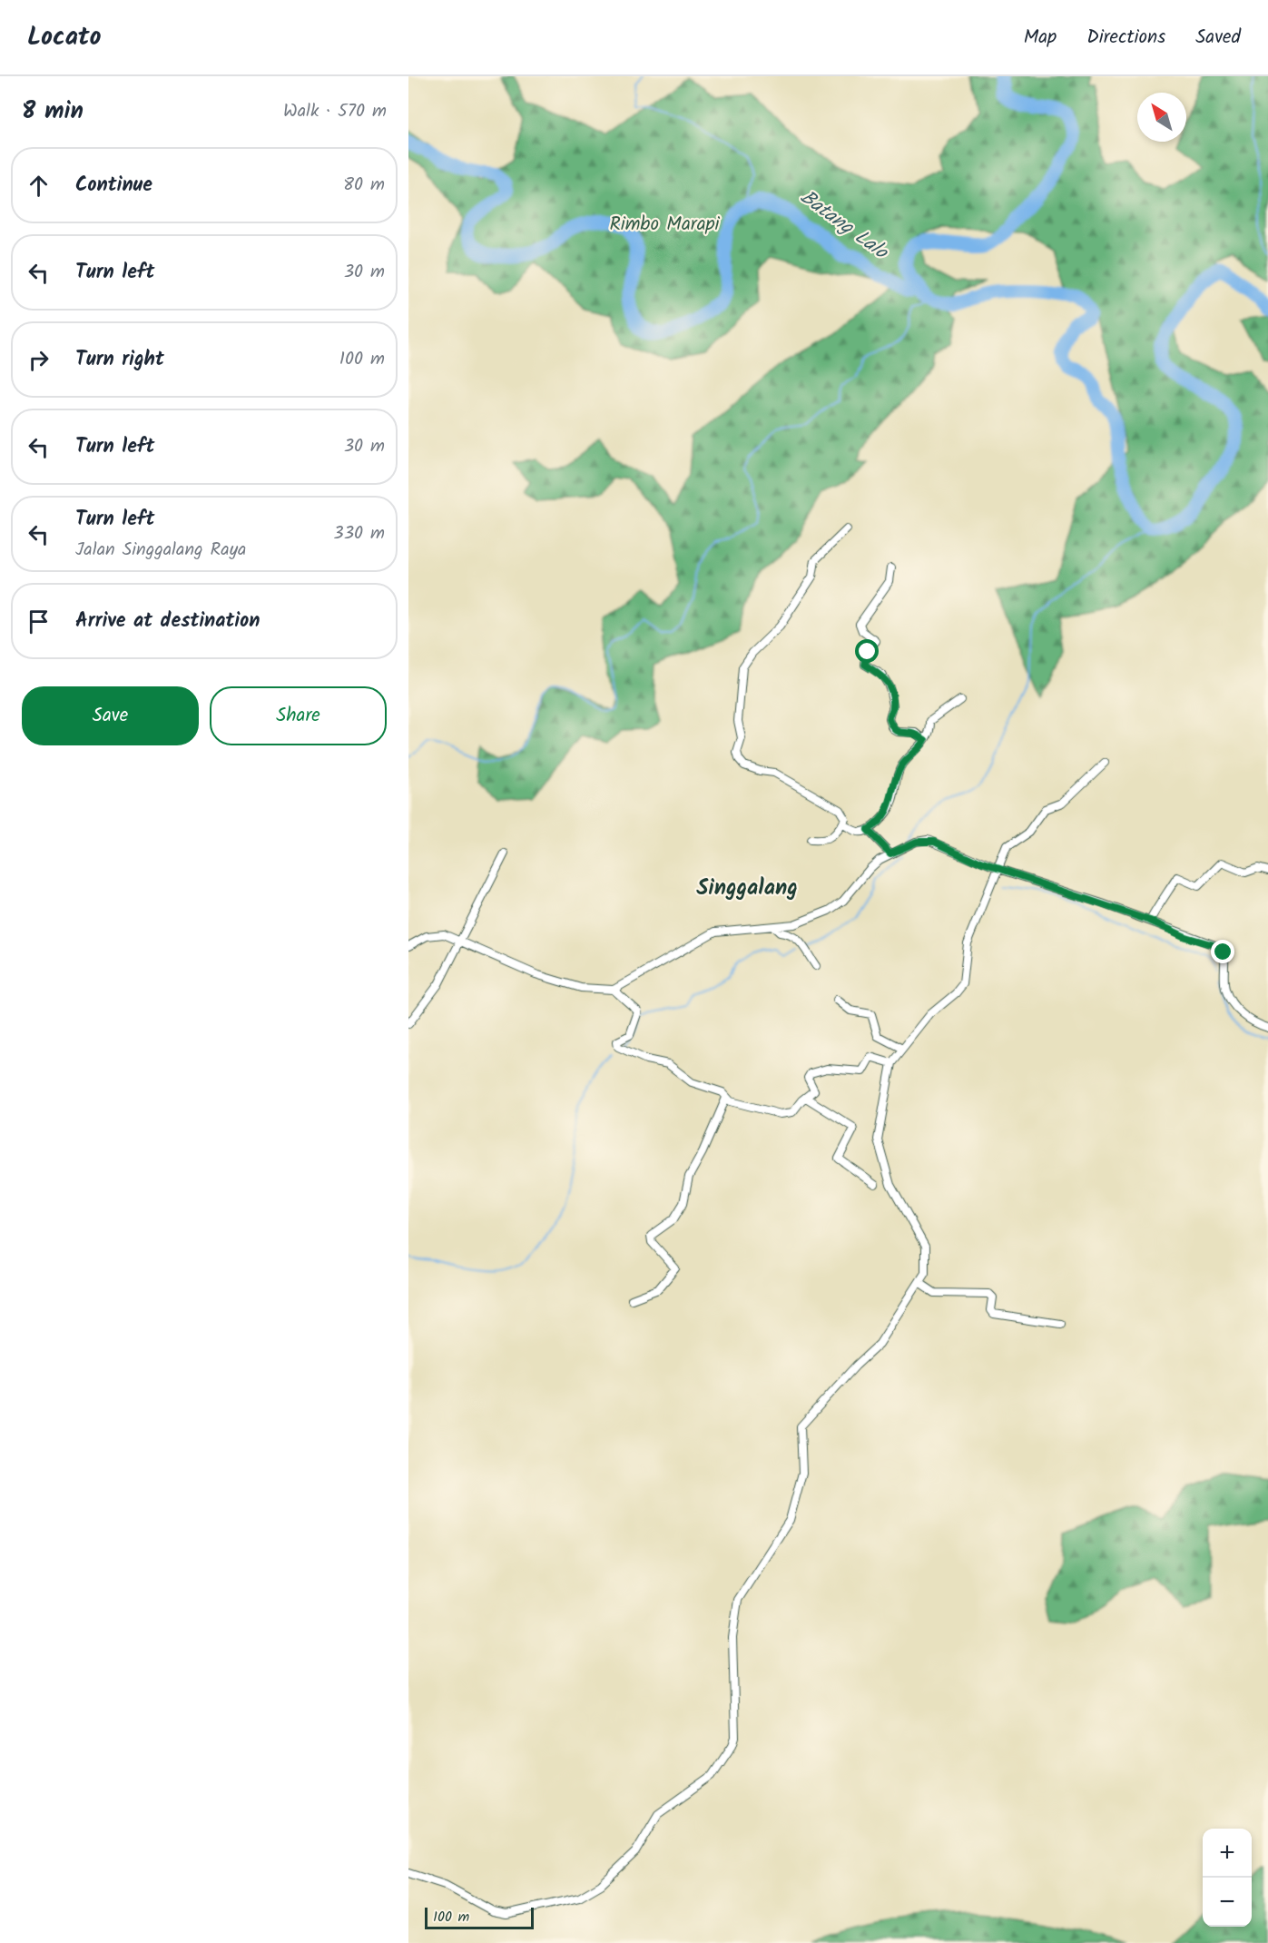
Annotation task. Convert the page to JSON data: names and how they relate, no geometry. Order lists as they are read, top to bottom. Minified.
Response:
{"districts":["Singgalang"],"water":["Batang Lalo"],"parks":["Rimbo Marapi"],"scale_bar":"100 m","north":"top left","page":{"header":"Locato","nav":["Map","Directions","Saved"],"heading":["8 min","Walk · 570 m"],"list":[["Continue","80 m"],["Turn left","30 m"],["Turn right","100 m"],["Turn left","30 m"],["Turn left","Jalan Singgalang Raya","330 m"],"Arrive at destination"],"buttons":["Save","Share"],"map_buttons":["+","−"],"scale":"100 m"}}
